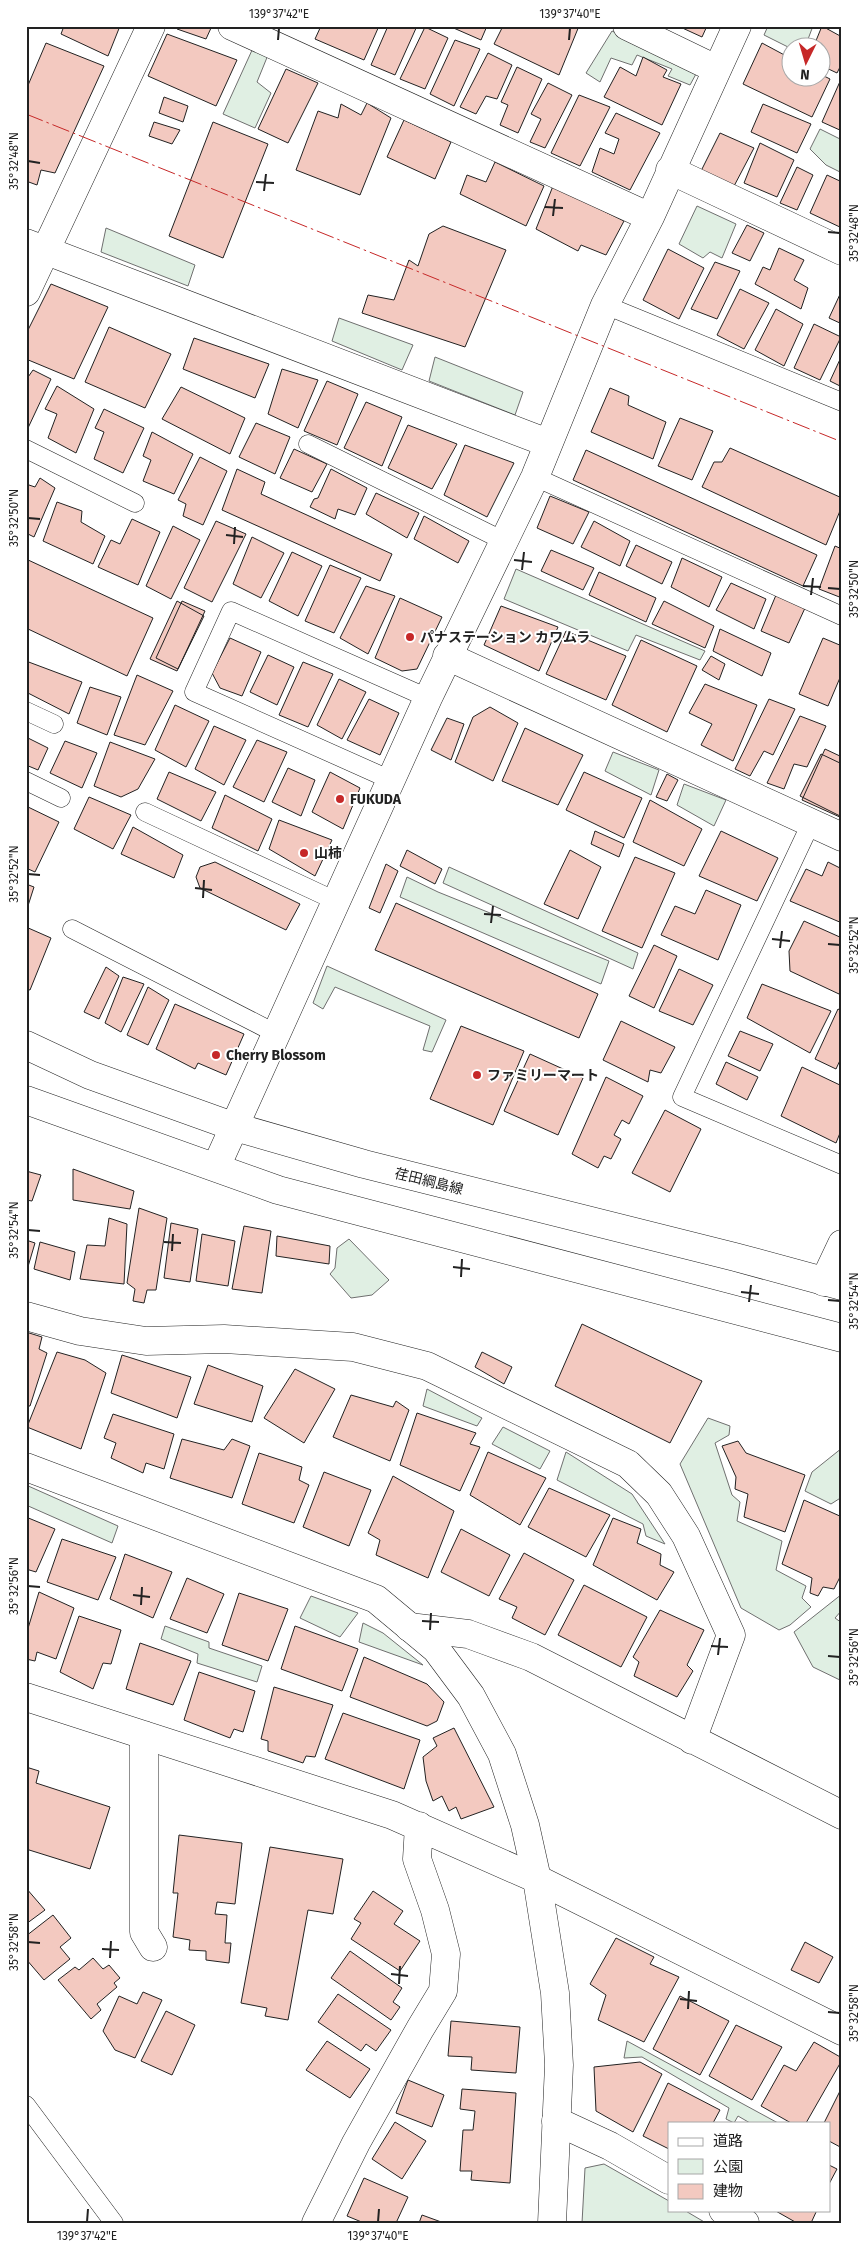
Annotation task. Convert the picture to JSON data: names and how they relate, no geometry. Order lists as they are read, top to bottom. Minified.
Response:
{"streets":{"street":["荏田綱島線"]},"places":["パナステーション カワムラ","FUKUDA","山柿","Cherry Blossom","ファミリーマート"],"legend":["道路","公園","建物"],"north":"bottom","coordinates":["139°37'42\"E","139°37'40\"E","35°32'48\"N","35°32'50\"N","35°32'52\"N","35°32'54\"N","35°32'56\"N","35°32'58\"N"]}
